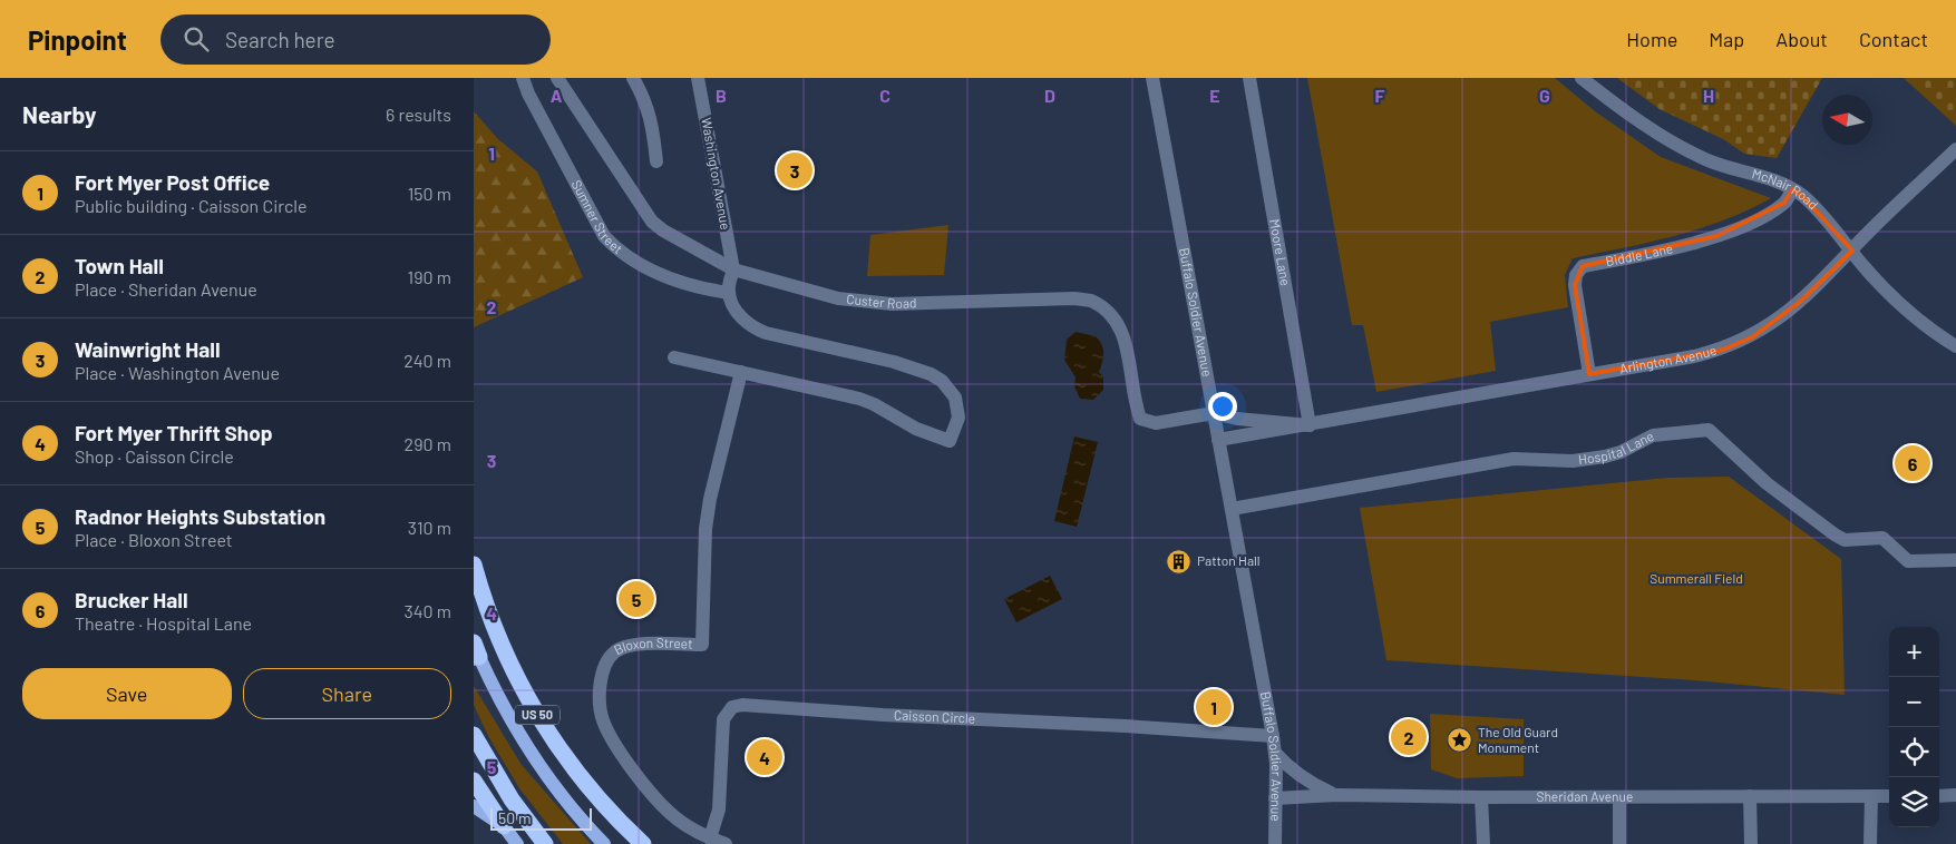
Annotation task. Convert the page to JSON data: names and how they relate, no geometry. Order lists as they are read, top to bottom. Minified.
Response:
{"streets":{"highway":["US 50"],"street":["Washington Avenue","McNair Road","Sumner Street","Moore Lane","Biddle Lane","Custer Road","Buffalo Soldier Avenue","Arlington Avenue","Hospital Lane","Bloxon Street","Caisson Circle","Sheridan Avenue"]},"crossings":[["Washington Avenue","Custer Road"],["McNair Road","Biddle Lane"],["McNair Road","Arlington Avenue"],["Moore Lane","Arlington Avenue"],["Biddle Lane","Arlington Avenue"],["Custer Road","Buffalo Soldier Avenue"],["Custer Road","Arlington Avenue"],["Buffalo Soldier Avenue","Arlington Avenue"],["Buffalo Soldier Avenue","Hospital Lane"],["Buffalo Soldier Avenue","Caisson Circle"],["Buffalo Soldier Avenue","Sheridan Avenue"],["Bloxon Street","Caisson Circle"]],"parks":["Summerall Field"],"places":{"building":["Patton Hall"],"place":["The Old Guard Monument"]},"scale_bar":"50 m","north":"left","page":{"header":"Pinpoint","search":"Search here","nav":["Home","Map","About","Contact"],"heading":["Nearby","6 results"],"list":[{"mark":"1","name":"Fort Myer Post Office","note":"Public building · Caisson Circle","value":"150 m"},{"mark":"2","name":"Town Hall","note":"Place · Sheridan Avenue","value":"190 m"},{"mark":"3","name":"Wainwright Hall","note":"Place · Washington Avenue","value":"240 m"},{"mark":"4","name":"Fort Myer Thrift Shop","note":"Shop · Caisson Circle","value":"290 m"},{"mark":"5","name":"Radnor Heights Substation","note":"Place · Bloxon Street","value":"310 m"},{"mark":"6","name":"Brucker Hall","note":"Theatre · Hospital Lane","value":"340 m"}],"pins":["3","6","5","1","2","4"],"map_buttons":["+","−"],"buttons":["Save","Share"],"scale":"50 m"},"grid":{"columns":["A","B","C","D","E","F","G","H"],"rows":["1","2","3","4","5"]}}
